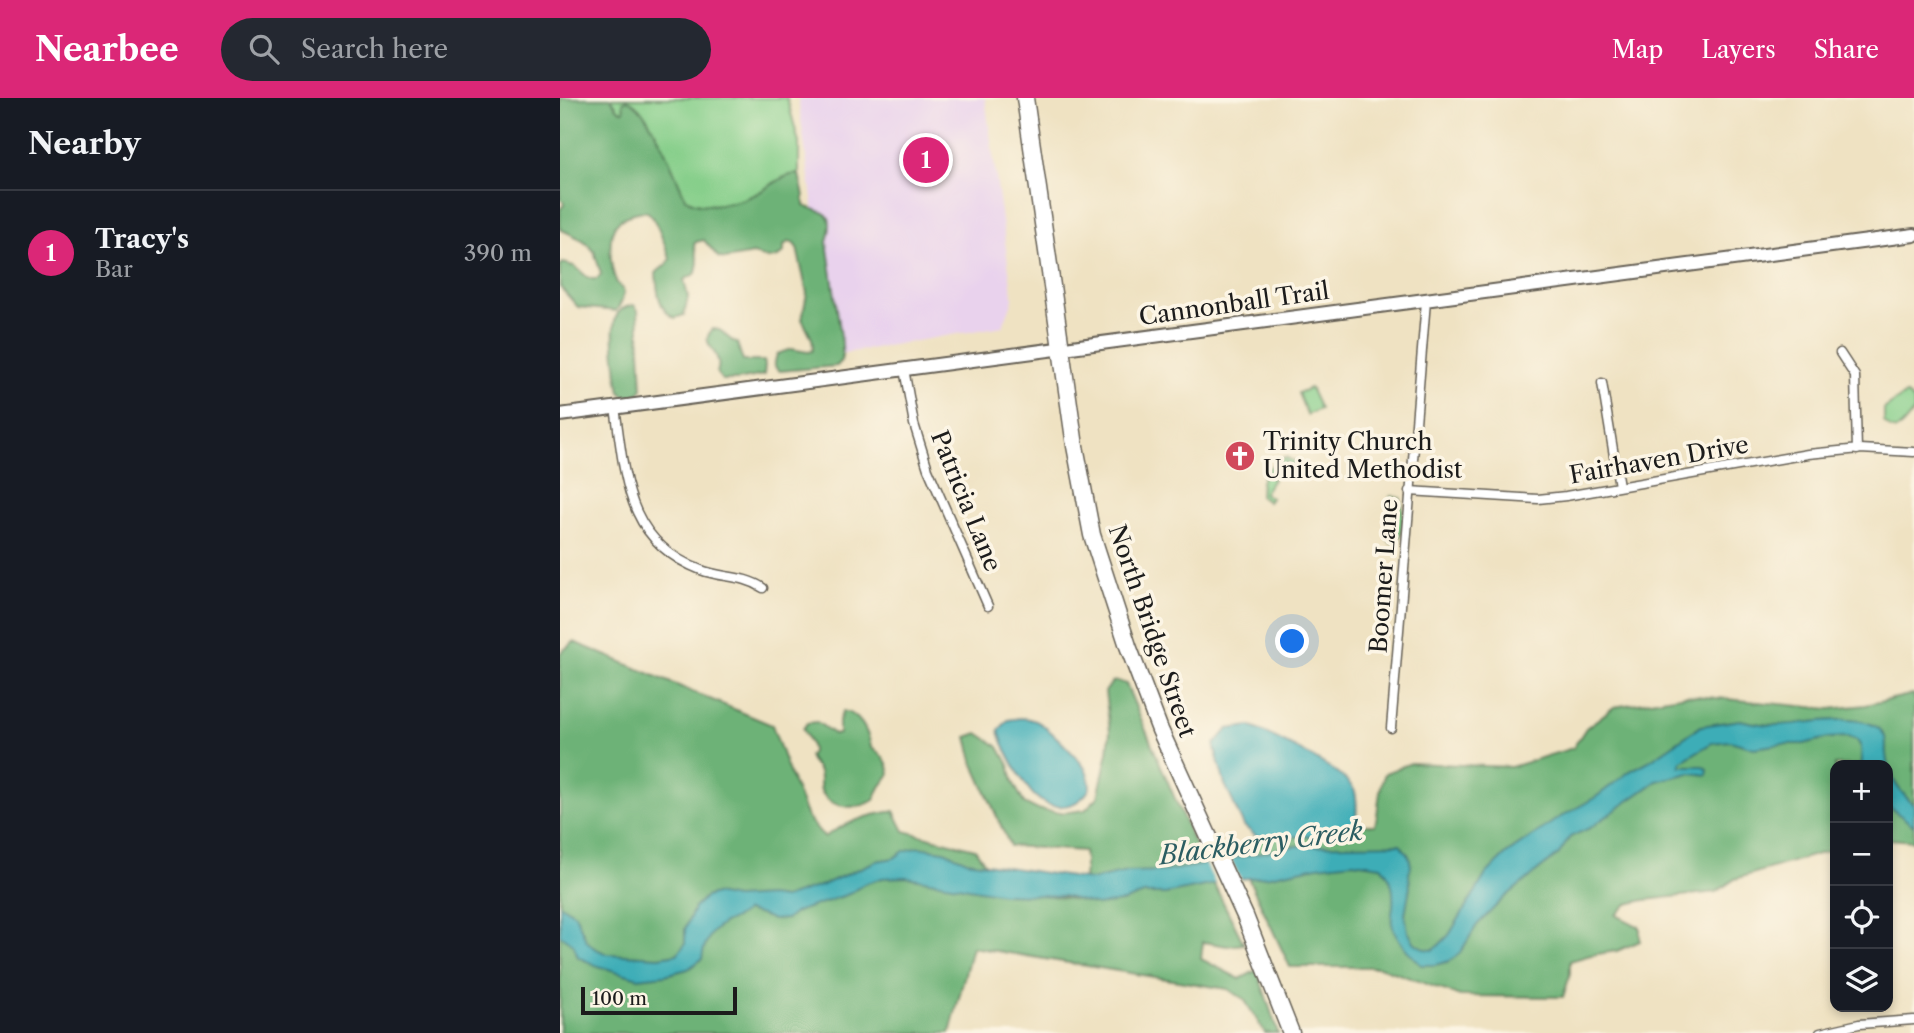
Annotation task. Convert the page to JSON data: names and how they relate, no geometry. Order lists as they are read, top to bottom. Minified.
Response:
{"streets":{"highway":["North Bridge Street"],"street":["Cannonball Trail","Fairhaven Drive","Patricia Lane","Boomer Lane"]},"crossings":[["Cannonball Trail","Patricia Lane"],["Cannonball Trail","Boomer Lane"],["Cannonball Trail","North Bridge Street"],["Fairhaven Drive","Boomer Lane"]],"water":["Blackberry Creek"],"places":{"church":["Trinity Church United Methodist"]},"scale_bar":"100 m","page":{"header":"Nearbee","search":"Search here","nav":["Map","Layers","Share"],"heading":"Nearby","pins":"1","list":[{"mark":"1","name":"Tracy's","note":"Bar","value":"390 m"}],"map_buttons":["+","−"],"scale":"100 m"}}
